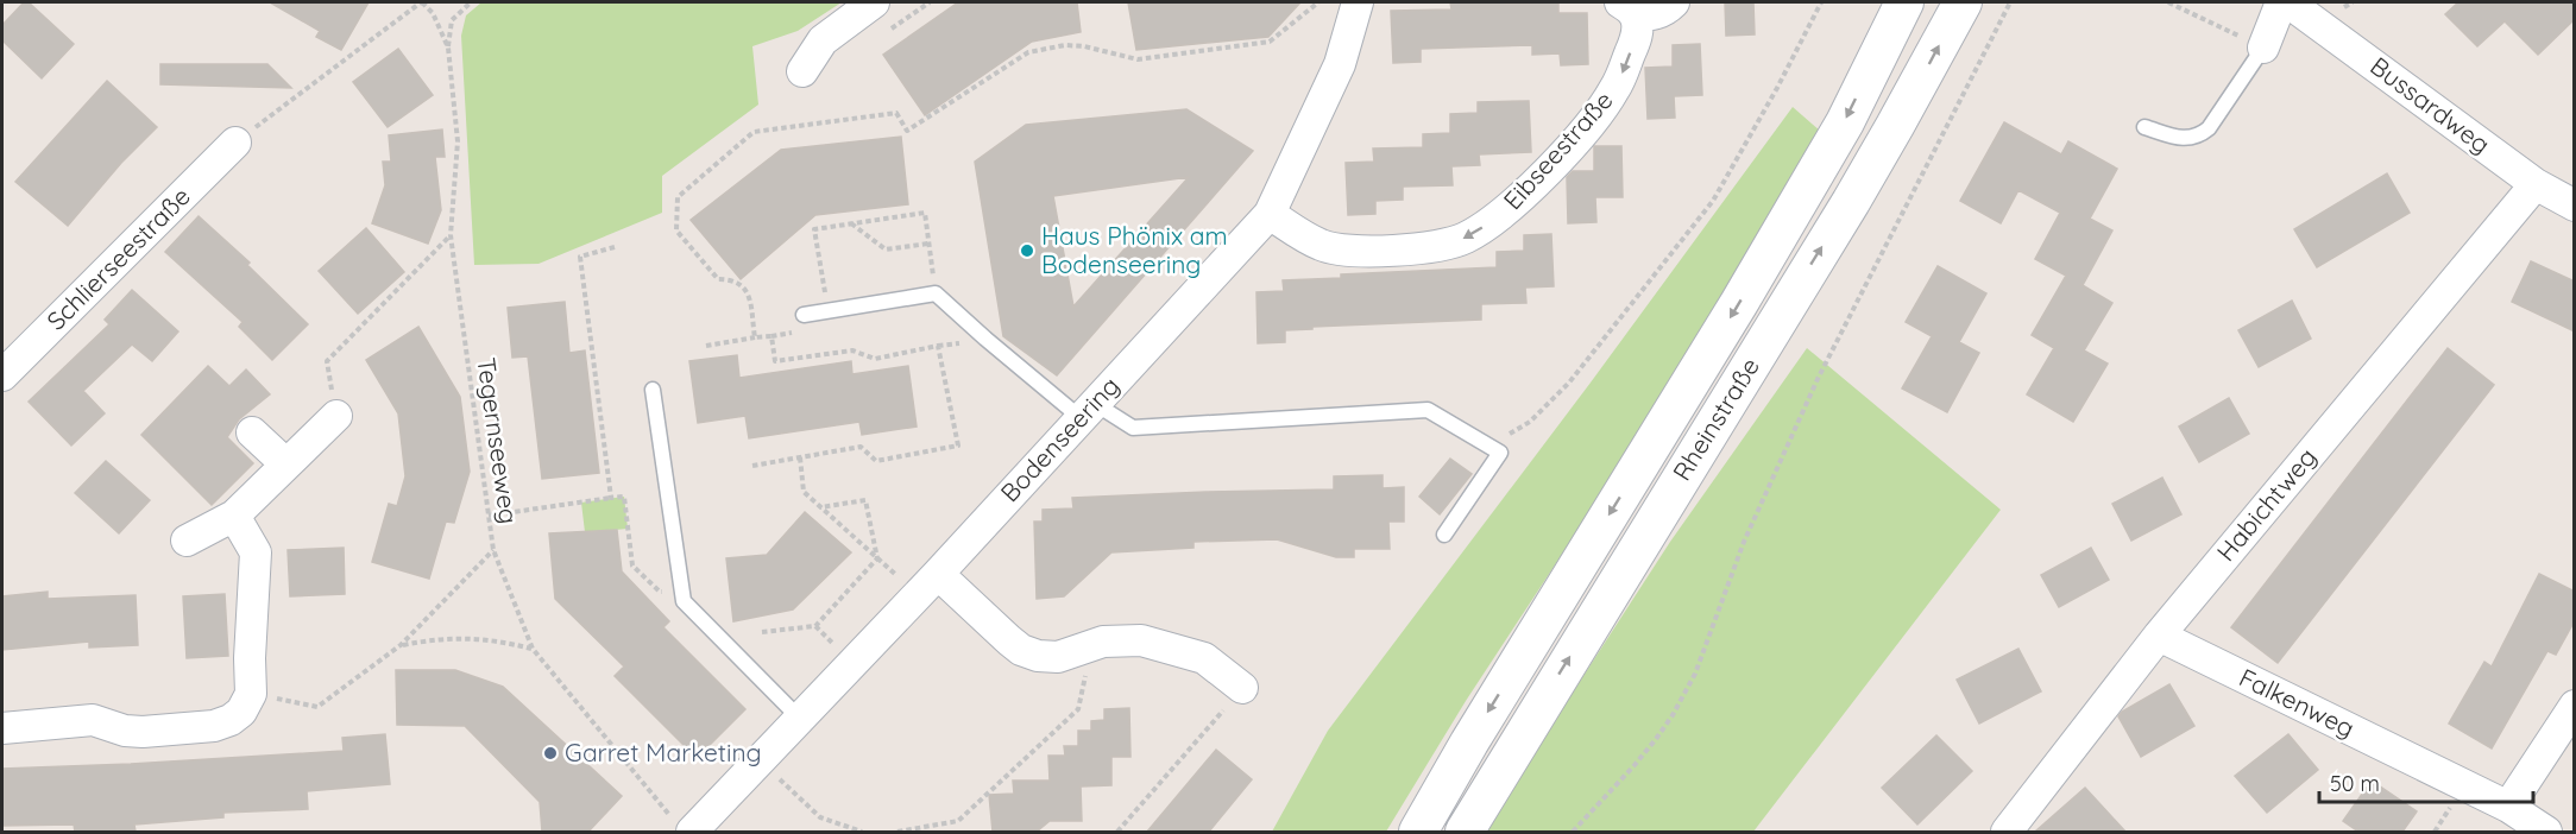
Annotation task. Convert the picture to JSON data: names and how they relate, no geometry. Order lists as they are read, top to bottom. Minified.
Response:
{"streets":{"street":["Bussardweg","Eibseestraße","Schlierseestraße","Rheinstraße","Bodenseering","Habichtweg","Falkenweg"],"path":["Tegernseeweg"]},"crossings":[["Bussardweg","Habichtweg"],["Eibseestraße","Bodenseering"],["Bodenseering","Tegernseeweg"],["Habichtweg","Falkenweg"]],"one_way":["Eibseestraße"],"places":["Haus Phönix am Bodenseering","Garret Marketing"],"scale_bar":"50 m"}
